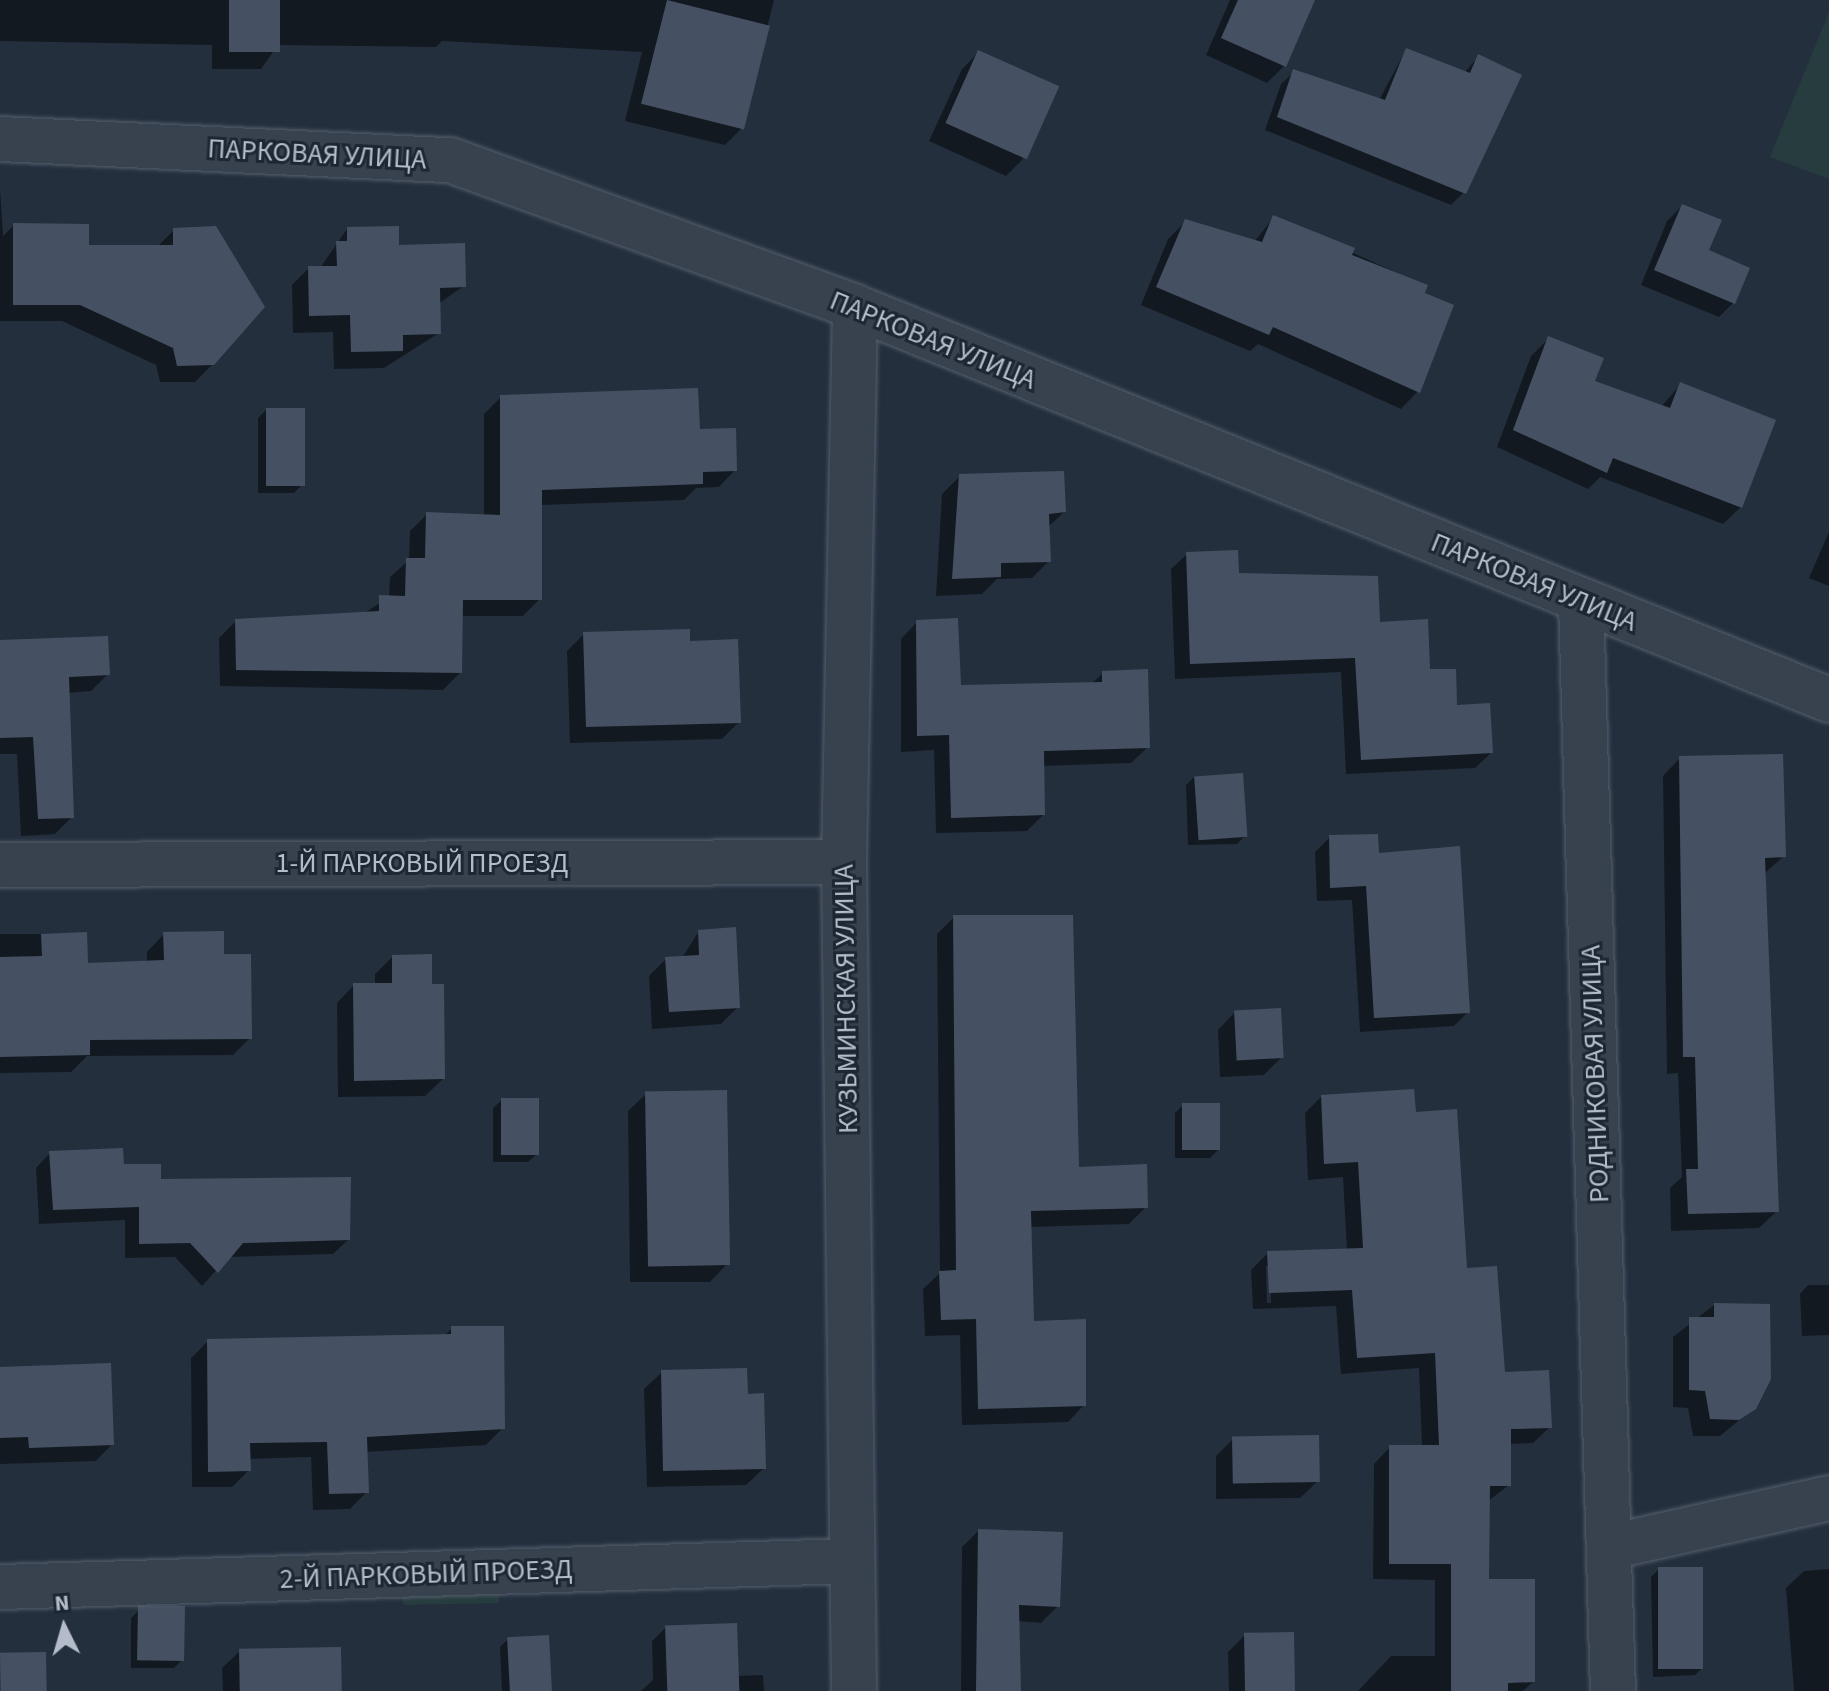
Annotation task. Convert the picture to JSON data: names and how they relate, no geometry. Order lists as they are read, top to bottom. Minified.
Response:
{"streets":{"street":["ПАРКОВАЯ УЛИЦА","1-Й ПАРКОВЫЙ ПРОЕЗД","КУЗЬМИНСКАЯ УЛИЦА","РОДНИКОВАЯ УЛИЦА","2-Й ПАРКОВЫЙ ПРОЕЗД"]},"crossings":[["ПАРКОВАЯ УЛИЦА","КУЗЬМИНСКАЯ УЛИЦА"],["ПАРКОВАЯ УЛИЦА","РОДНИКОВАЯ УЛИЦА"],["1-Й ПАРКОВЫЙ ПРОЕЗД","КУЗЬМИНСКАЯ УЛИЦА"],["КУЗЬМИНСКАЯ УЛИЦА","2-Й ПАРКОВЫЙ ПРОЕЗД"]],"north":"top"}
